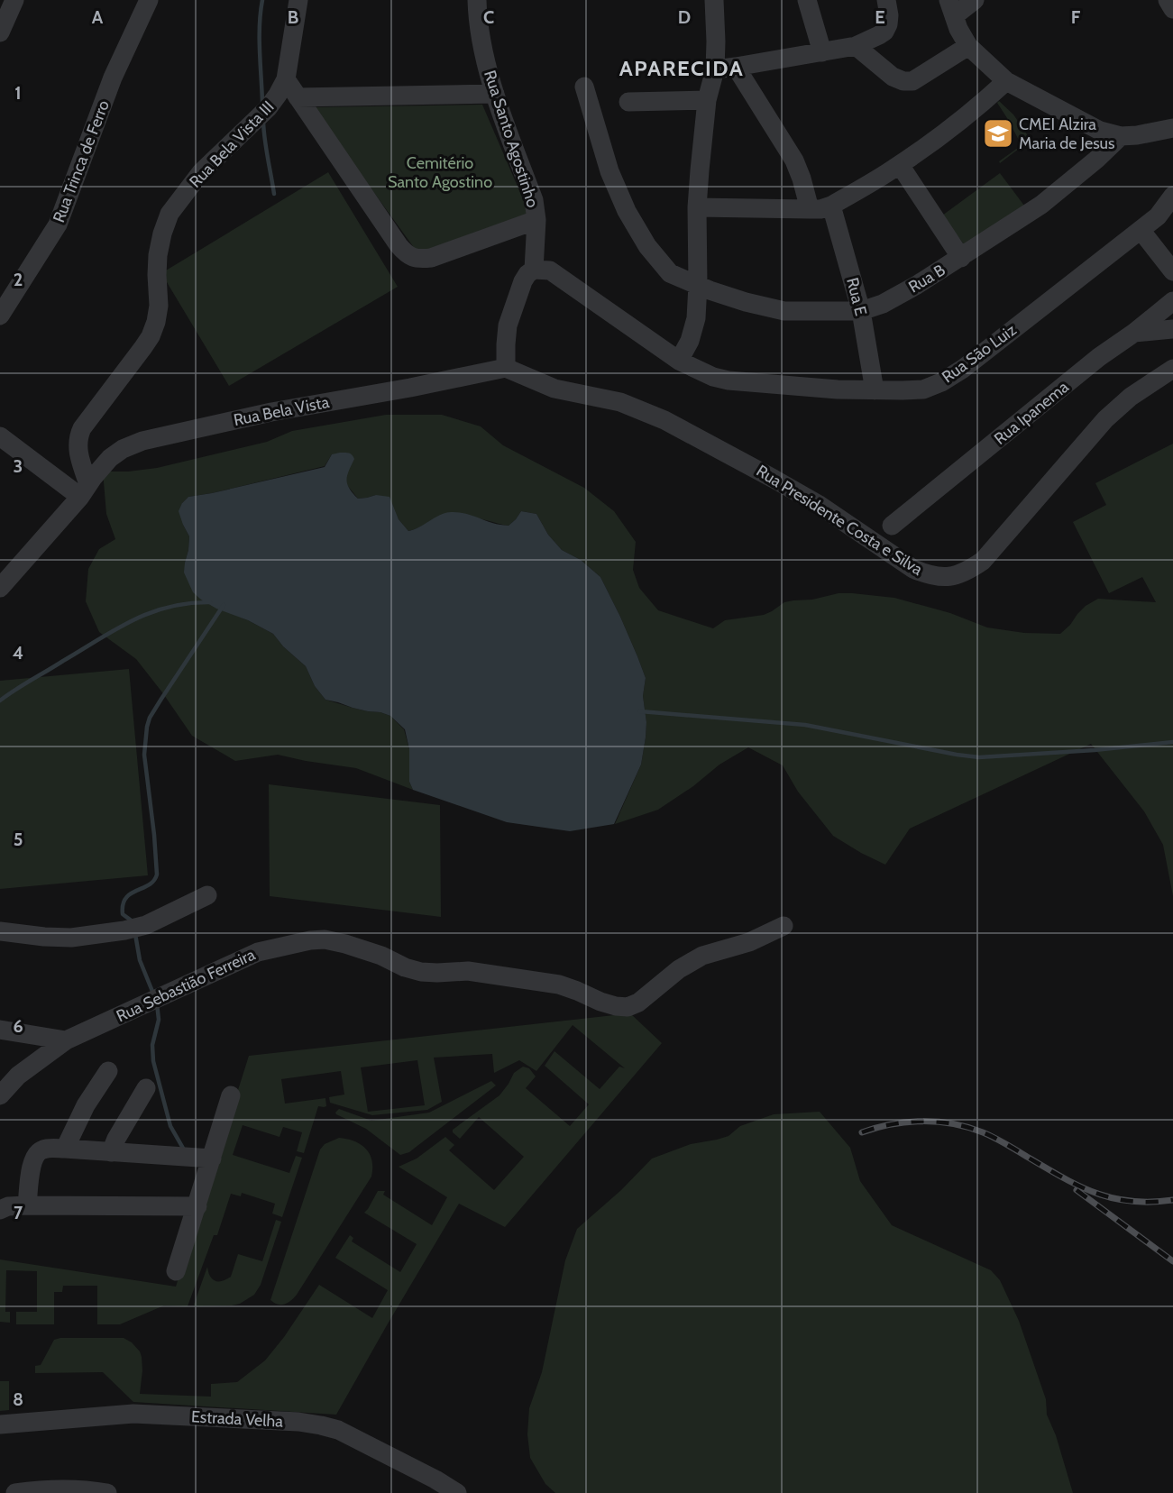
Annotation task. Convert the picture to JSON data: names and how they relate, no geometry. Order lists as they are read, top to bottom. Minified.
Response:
{"streets":{"street":["Rua Santo Agostinho","Rua Bela Vista III","Rua Trinca de Ferro","Rua B","Rua E","Rua São Luiz","Rua Bela Vista","Rua Ipanema","Rua Presidente Costa e Silva","Rua Sebastião Ferreira","Estrada Velha"]},"crossings":[["Rua Bela Vista III","Rua Bela Vista"],["Rua B","Rua E"],["Rua E","Rua São Luiz"],["Rua Bela Vista","Rua Presidente Costa e Silva"]],"districts":["APARECIDA"],"parks":["Cemitério Santo Agostino"],"places":{"school or university":["CMEI Alzira Maria de Jesus"]},"grid":{"columns":["A","B","C","D","E","F"],"rows":["1","2","3","4","5","6","7","8"]}}
